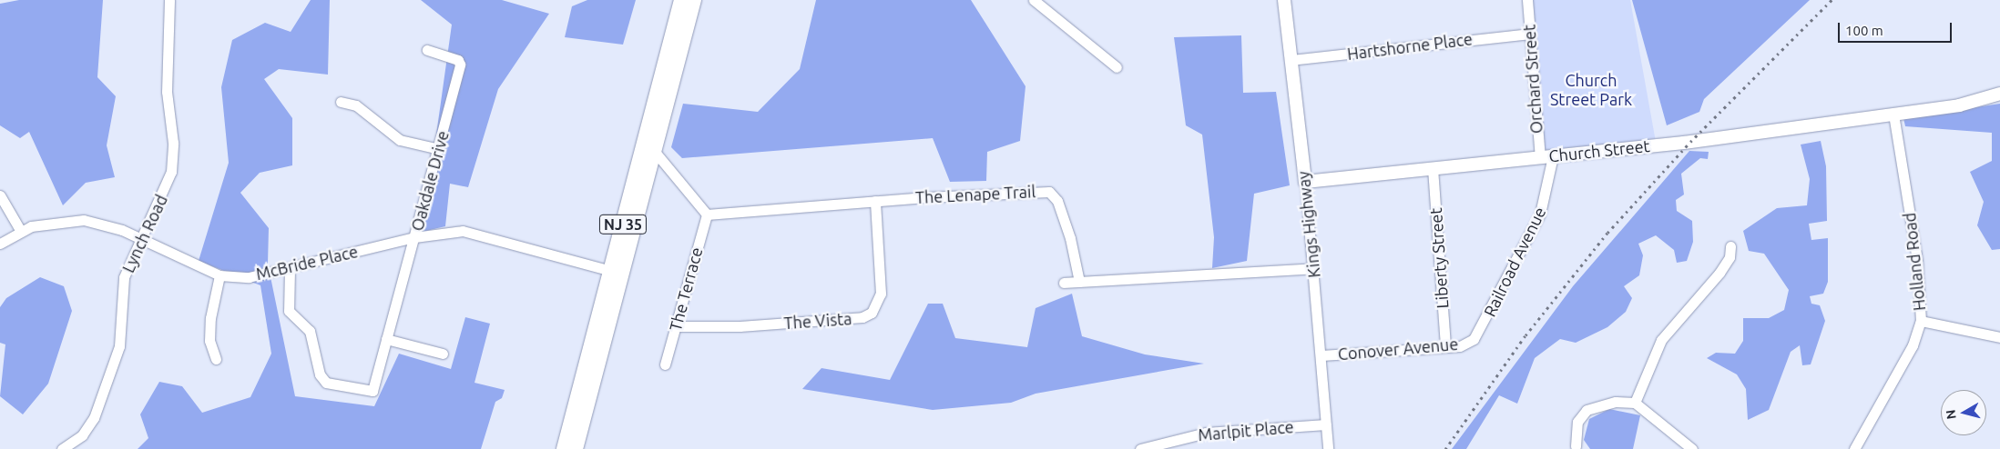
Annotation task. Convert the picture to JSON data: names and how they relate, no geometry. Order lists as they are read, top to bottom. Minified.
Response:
{"streets":{"highway":["NJ 35"],"main road":["Church Street","Kings Highway"],"street":["Hartshorne Place","Orchard Street","Oakdale Drive","The Lenape Trail","Lynch Road","Liberty Street","Railroad Avenue","Holland Road","McBride Place","The Terrace","The Vista","Conover Avenue","Marlpit Place"]},"crossings":[["Hartshorne Place","Orchard Street"],["Hartshorne Place","Kings Highway"],["Orchard Street","Church Street"],["Orchard Street","Railroad Avenue"],["Church Street","Kings Highway"],["Church Street","Liberty Street"],["Church Street","Railroad Avenue"],["Church Street","Holland Road"],["Oakdale Drive","McBride Place"],["The Lenape Trail","The Terrace"],["The Lenape Trail","The Vista"],["NJ 35","McBride Place"],["Kings Highway","Conover Avenue"],["Kings Highway","Marlpit Place"],["Lynch Road","McBride Place"],["Liberty Street","Conover Avenue"],["Railroad Avenue","Conover Avenue"],["The Terrace","The Vista"]],"parks":["Church Street Park"],"scale_bar":"100 m","north":"left"}
